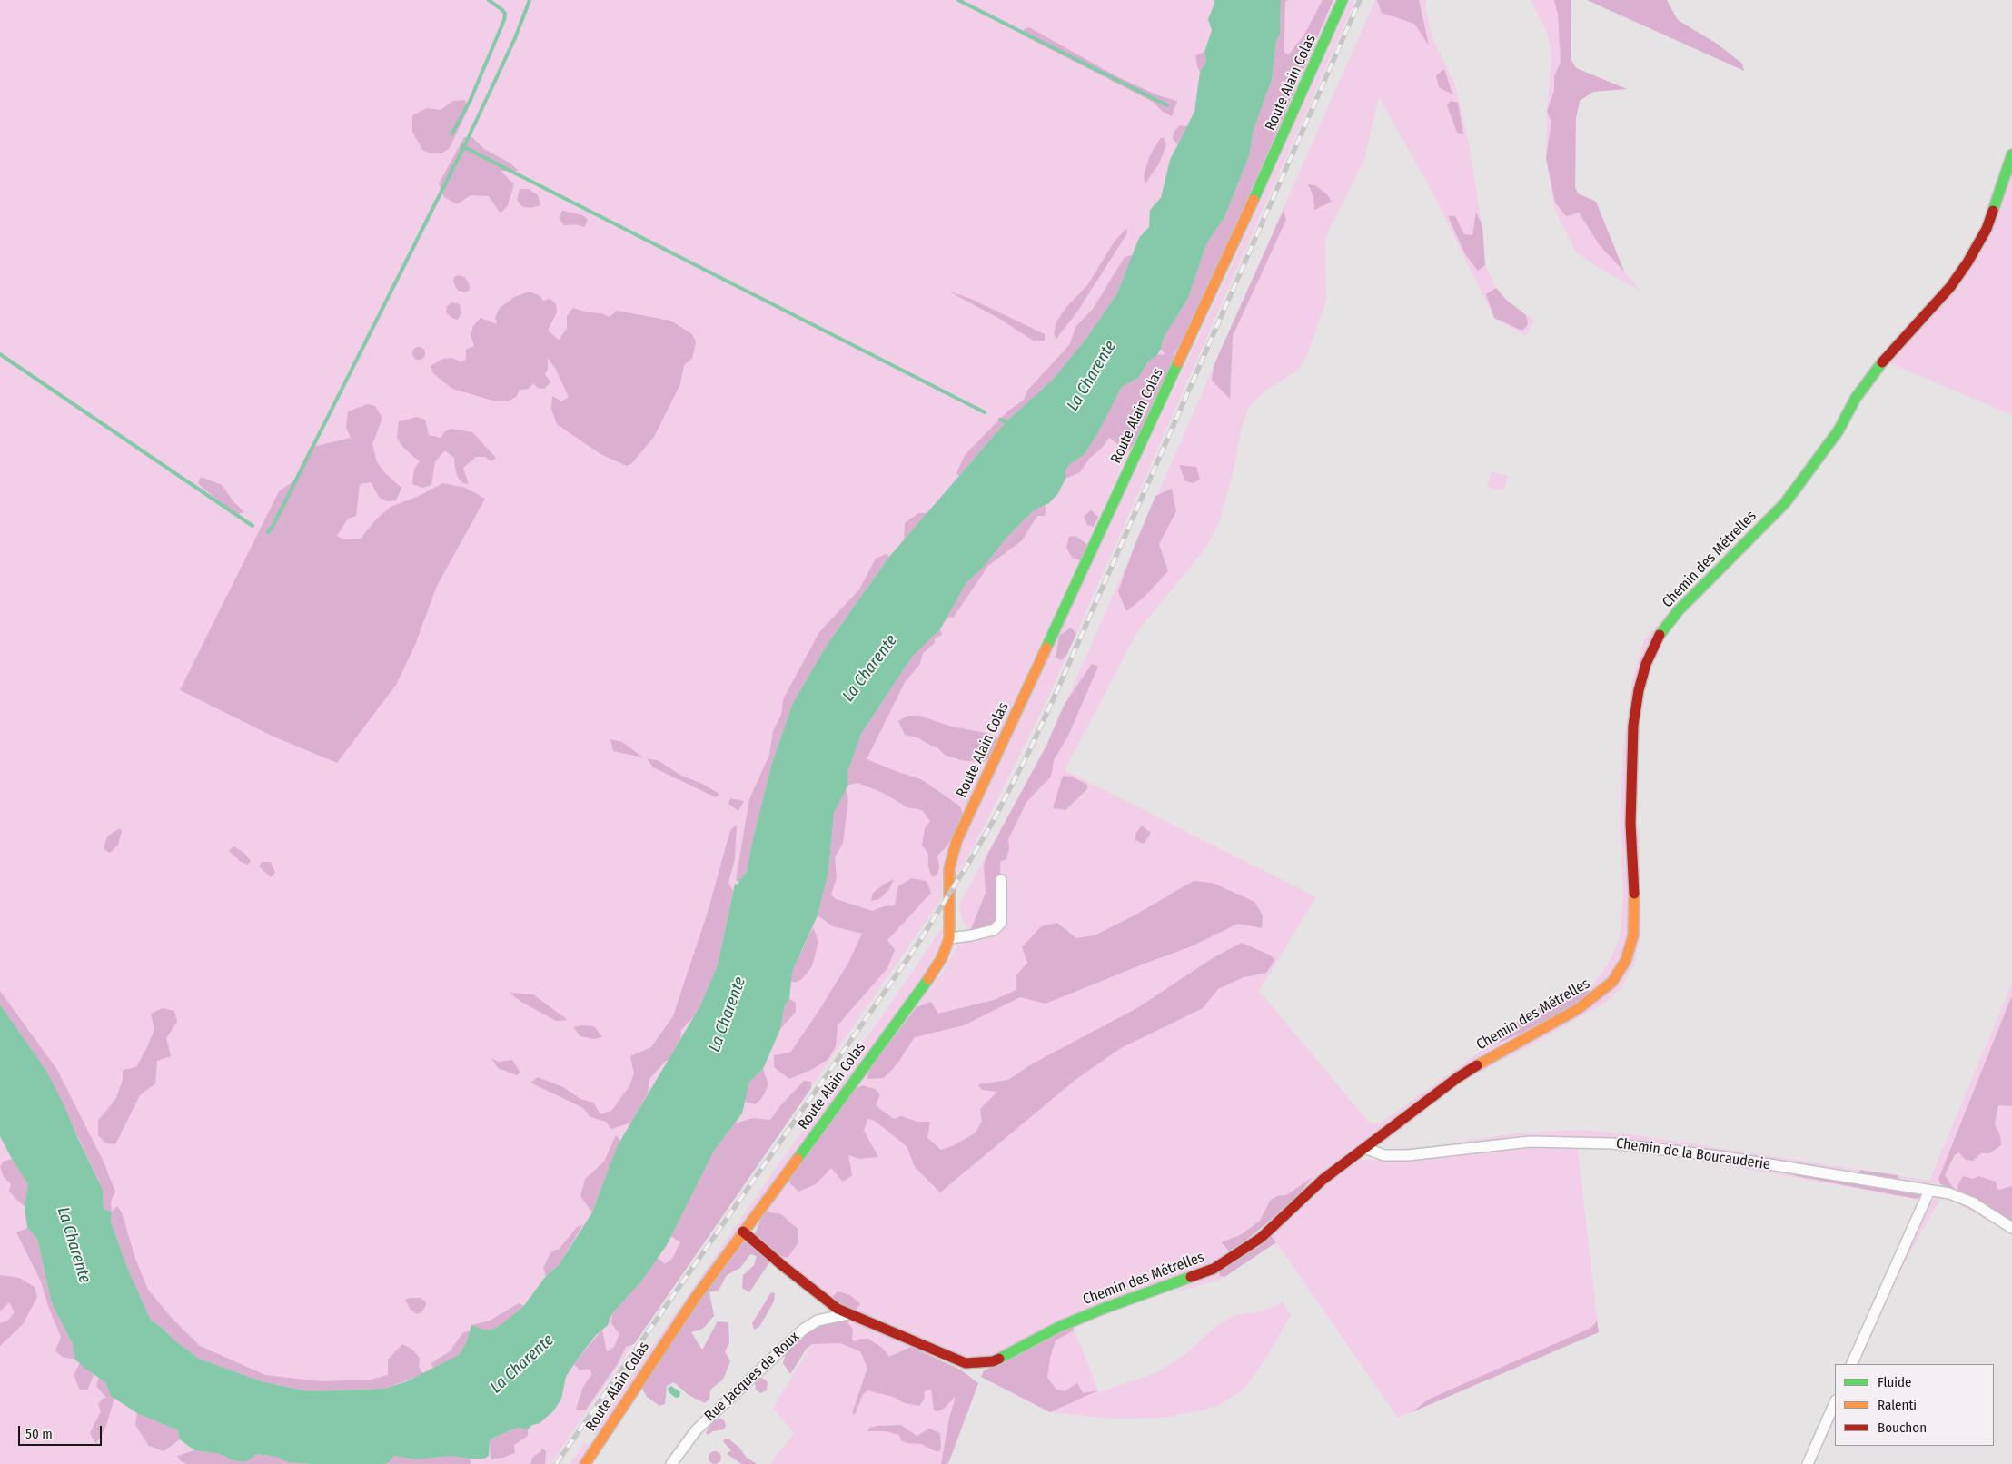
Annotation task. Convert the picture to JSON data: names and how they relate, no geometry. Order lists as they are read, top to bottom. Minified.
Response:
{"streets":{"street":["Route Alain Colas","Chemin des Métrelles","Chemin de la Boucauderie","Rue Jacques de Roux"]},"crossings":[["Route Alain Colas","Chemin des Métrelles"],["Chemin des Métrelles","Chemin de la Boucauderie"],["Chemin des Métrelles","Rue Jacques de Roux"]],"water":["La Charente"],"legend":["Fluide","Ralenti","Bouchon"],"scale_bar":"50 m"}
